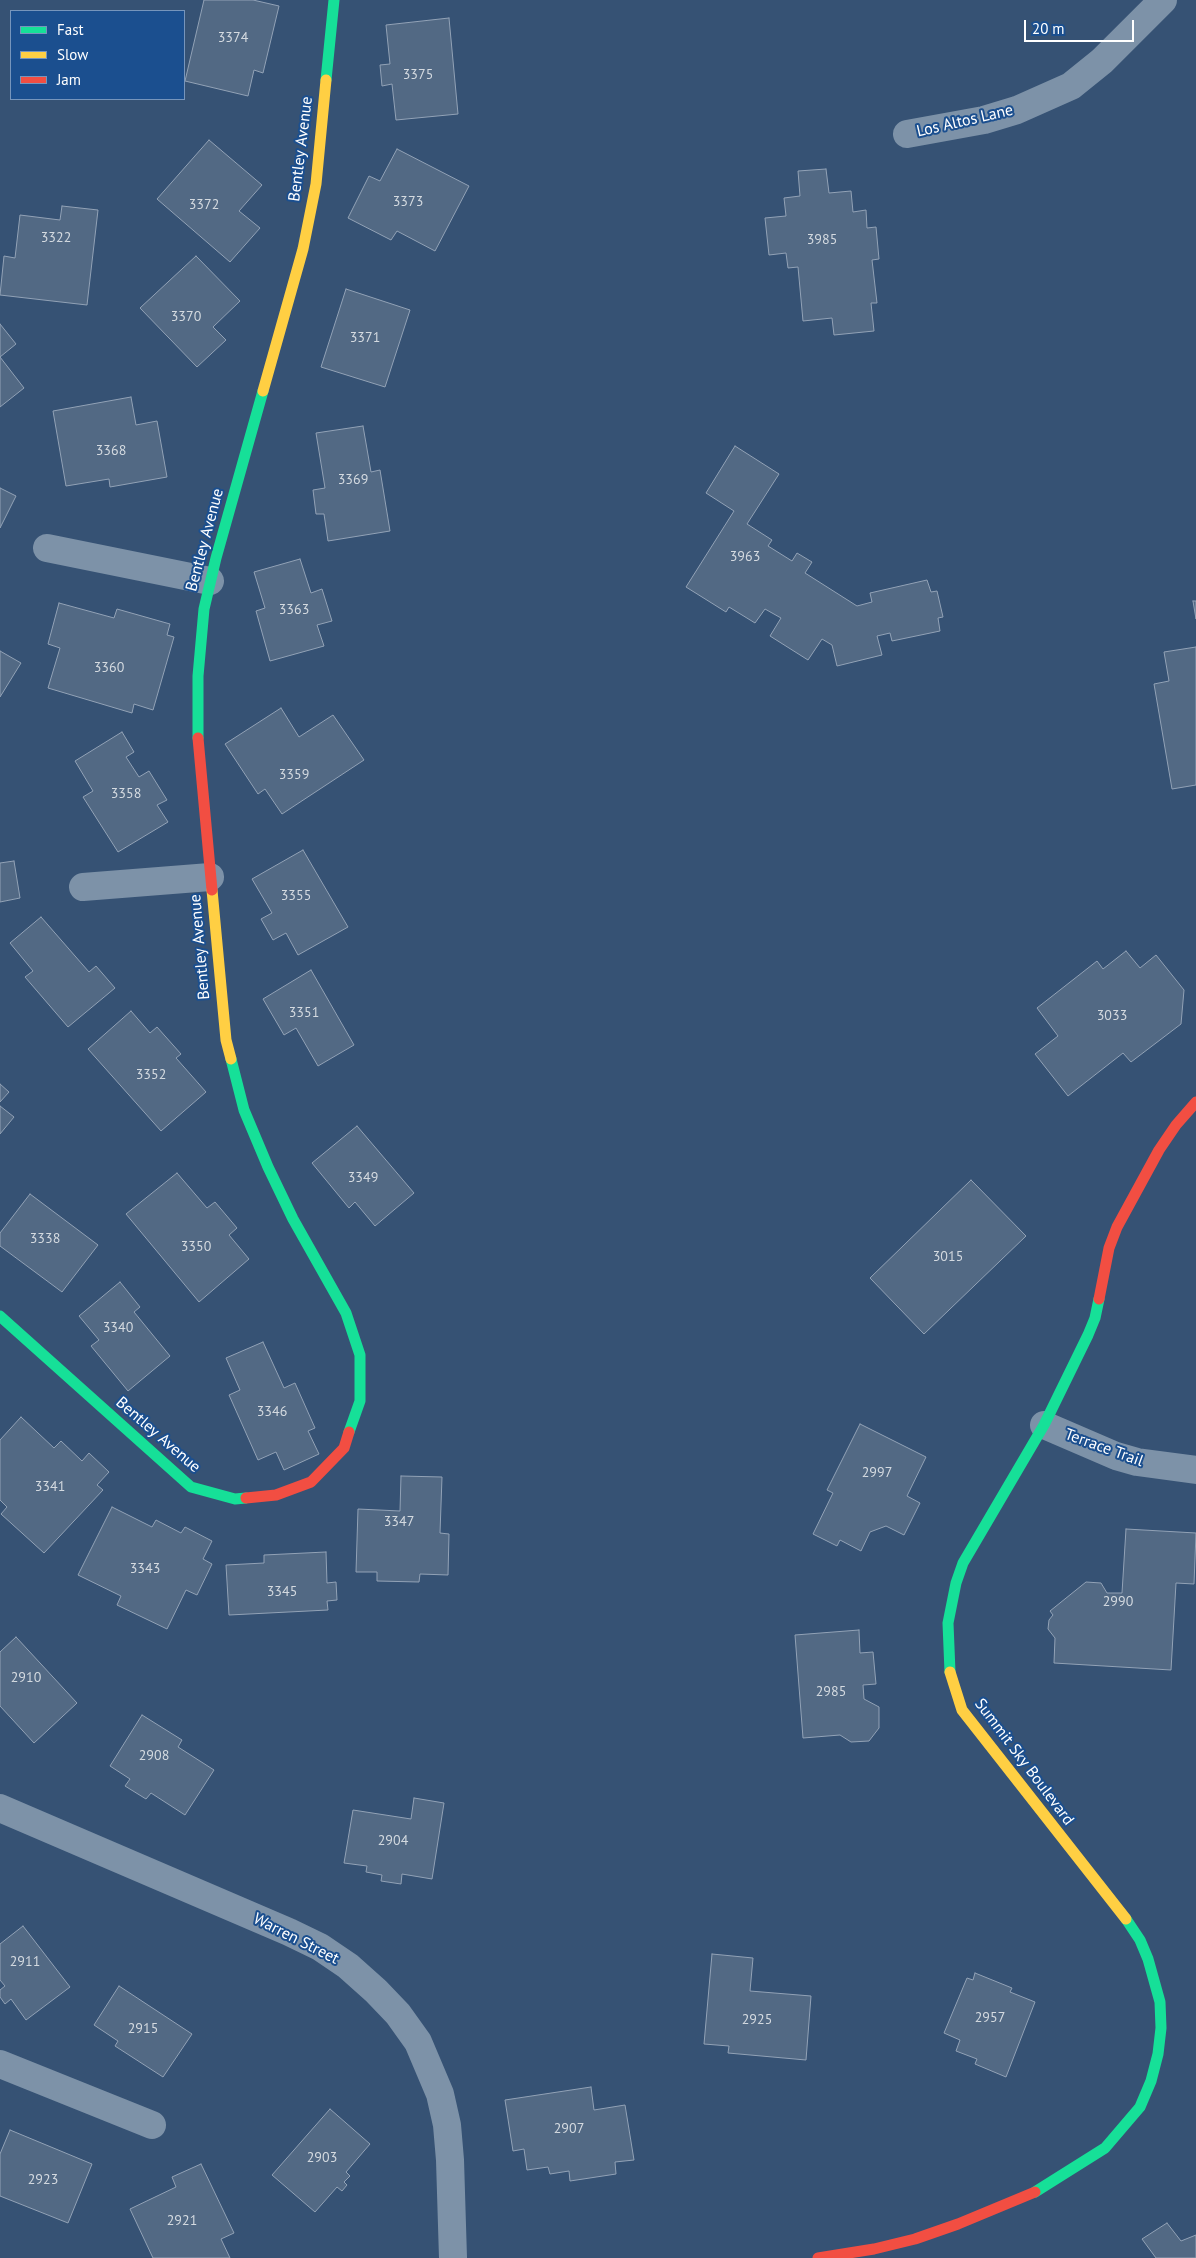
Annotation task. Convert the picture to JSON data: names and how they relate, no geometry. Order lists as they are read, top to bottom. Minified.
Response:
{"streets":{"street":["Los Altos Lane","Bentley Avenue","Terrace Trail","Summit Sky Boulevard","Warren Street"]},"crossings":[["Terrace Trail","Summit Sky Boulevard"]],"house_numbers":["3374","3375","3373","3372","3322","3985","3370","3371","3368","3369","3963","3363","3360","3359","3358","3355","3351","3033","3352","3349","3338","3350","3015","3340","3346","2997","3341","3347","3343","3345","2990","2910","2985","2908","2904","2911","2957","2925","2915","2907","2903","2923","2921"],"legend":["Fast","Slow","Jam"],"scale_bar":"20 m"}
